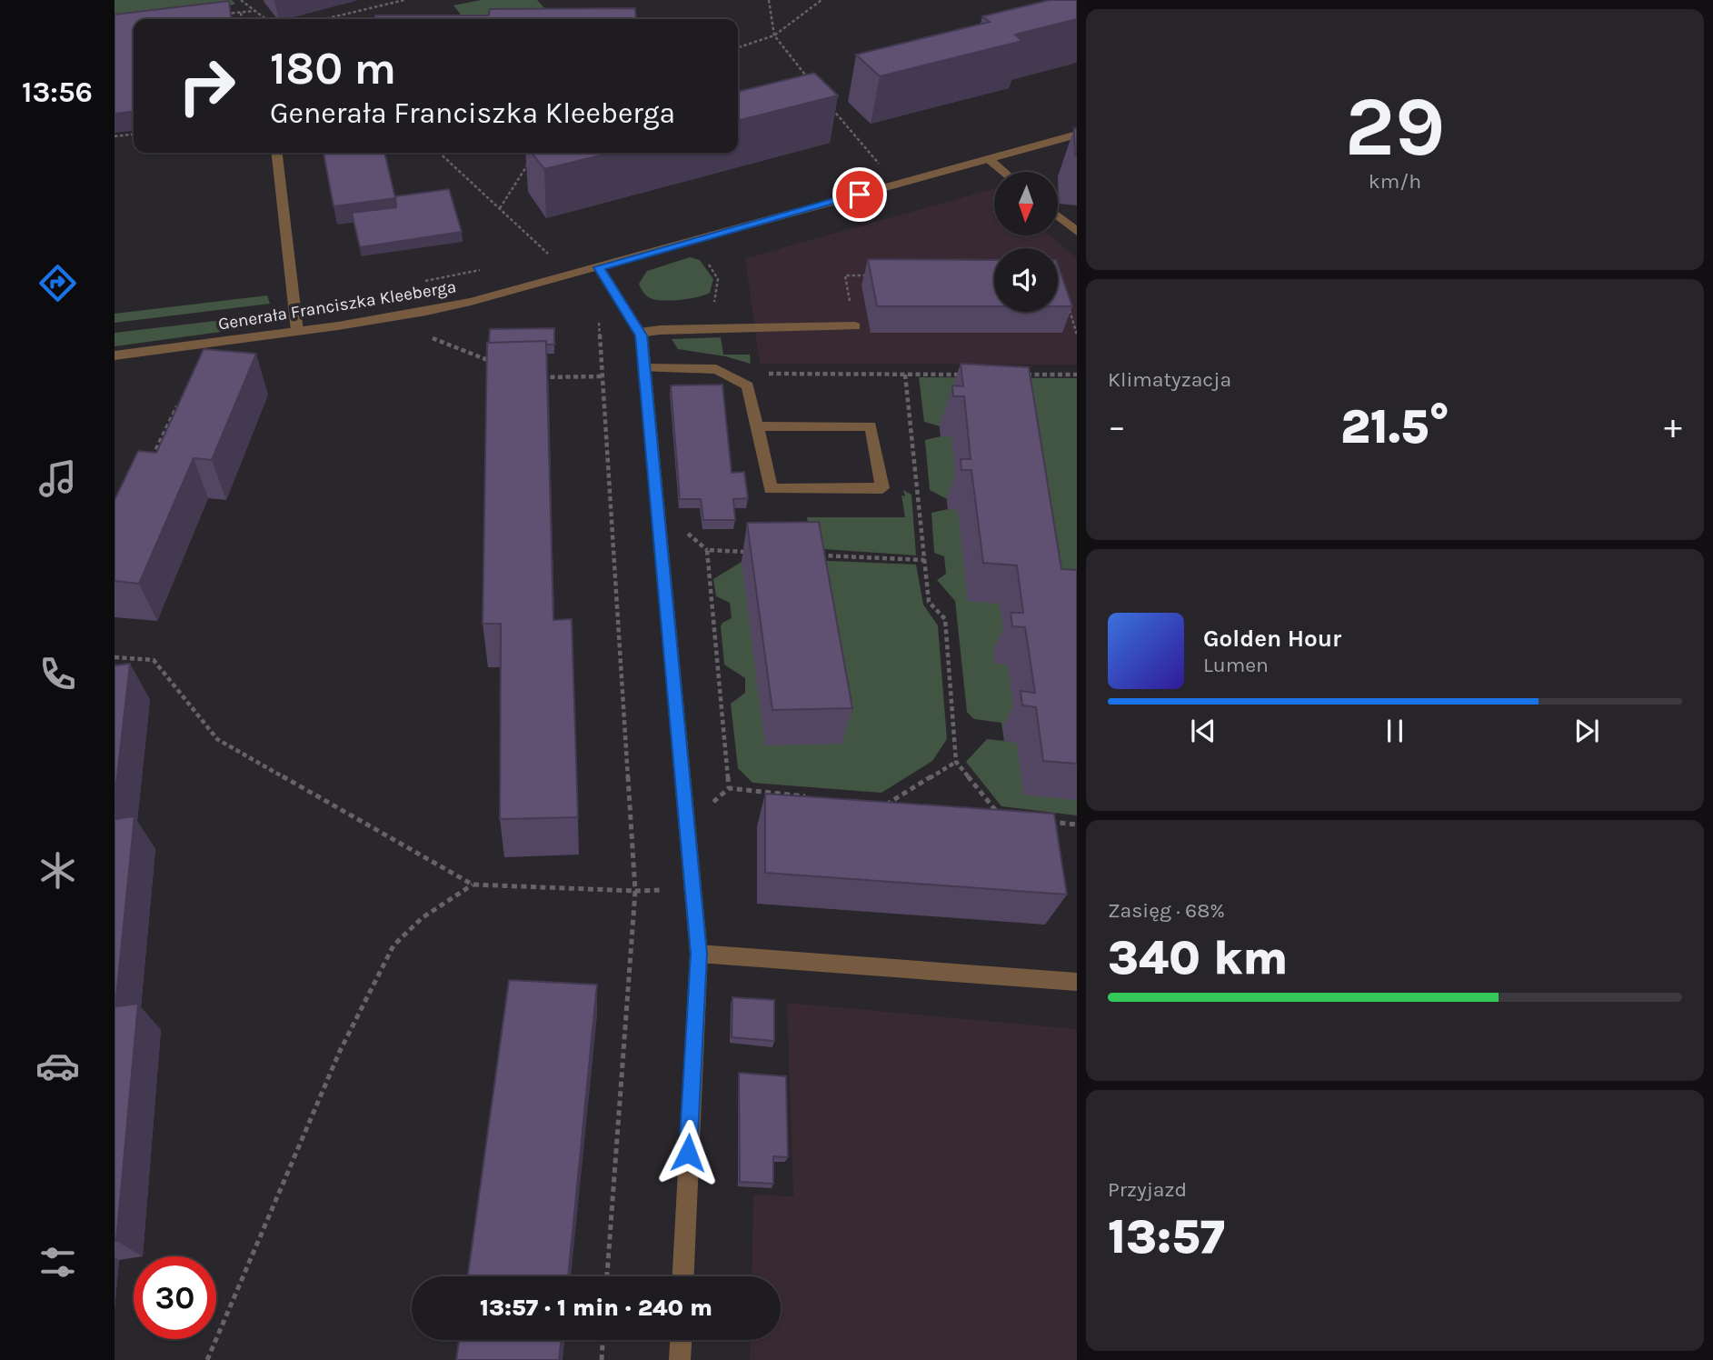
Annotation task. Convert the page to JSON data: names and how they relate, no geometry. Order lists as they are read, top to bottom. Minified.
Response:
{"streets":{"street":["Generała Franciszka Kleeberga"]},"north":"bottom","page":{"tabs":"13:56","tile":[["29","km/h"],"Klimatyzacja",["Zasięg · 68%","340 km"],["Przyjazd","13:57"]],"turn":["180 m","Generała Franciszka Kleeberga"],"heat":["−","21.5°","+"],"song":["Golden Hour","Lumen"],"limit":"30","trip":"13:57 · 1 min · 240 m"}}
